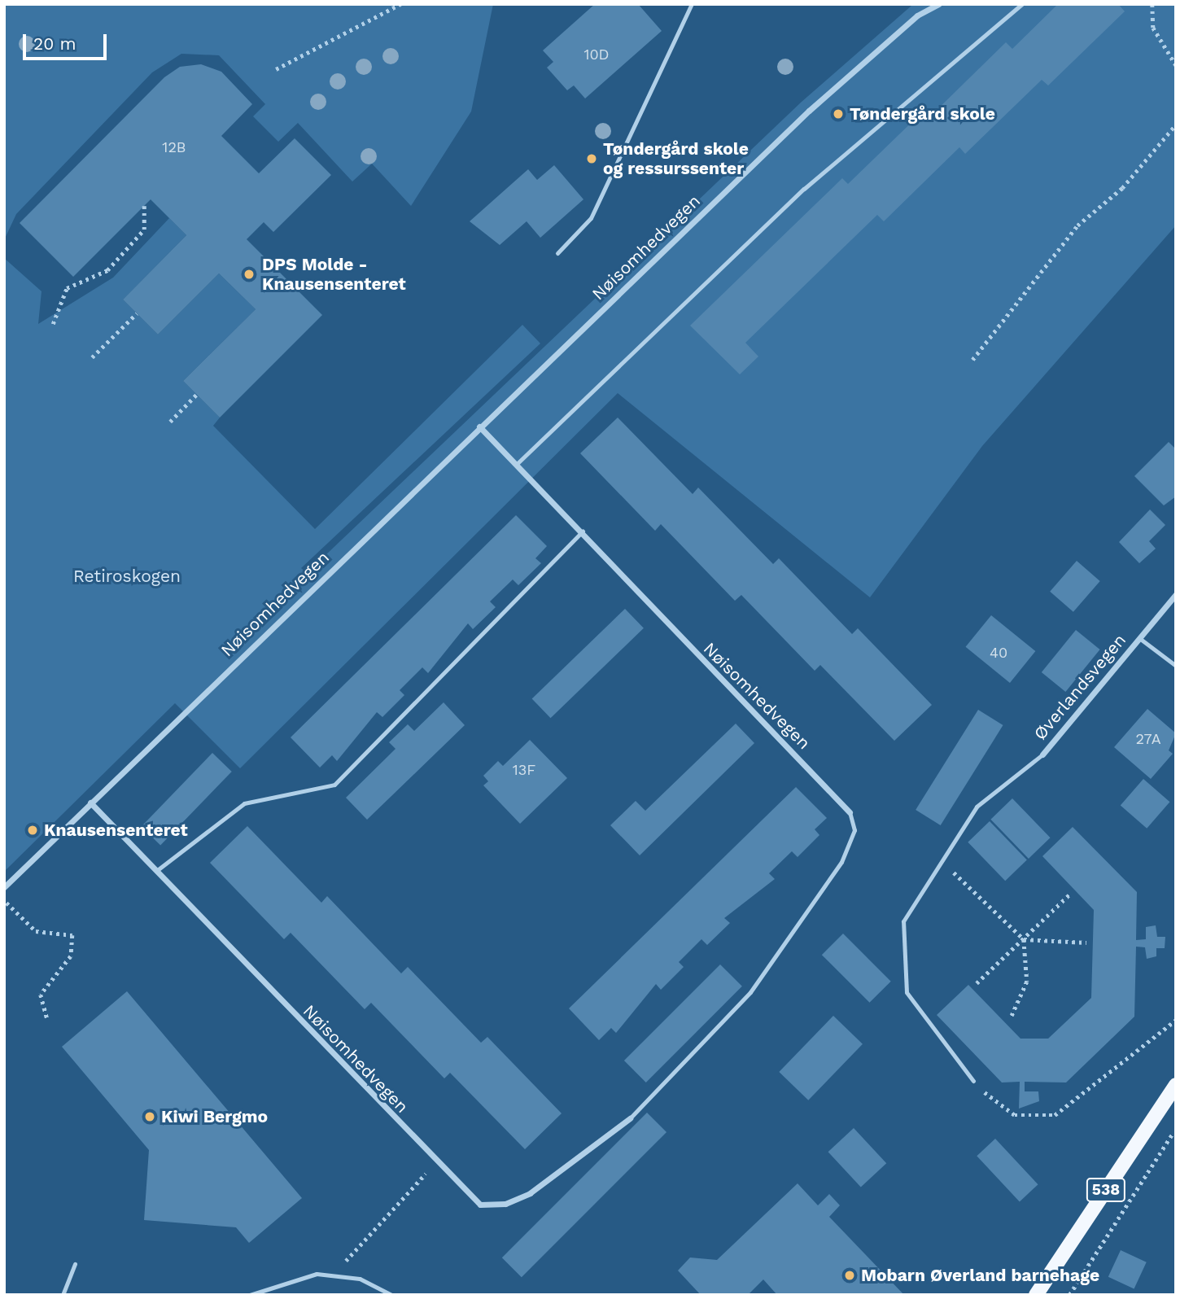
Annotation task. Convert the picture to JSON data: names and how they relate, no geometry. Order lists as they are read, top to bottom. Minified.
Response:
{"streets":{"main road":["538"],"street":["Nøisomhedvegen","Øverlandsvegen"]},"parks":["Retiroskogen"],"places":["Tøndergård skole","Tøndergård skole og ressurssenter","DPS Molde - Knausensenteret","Knausensenteret","Kiwi Bergmo","Mobarn Øverland barnehage"],"house_numbers":["10D","12B","40","27A","13F"],"scale_bar":"20 m"}
